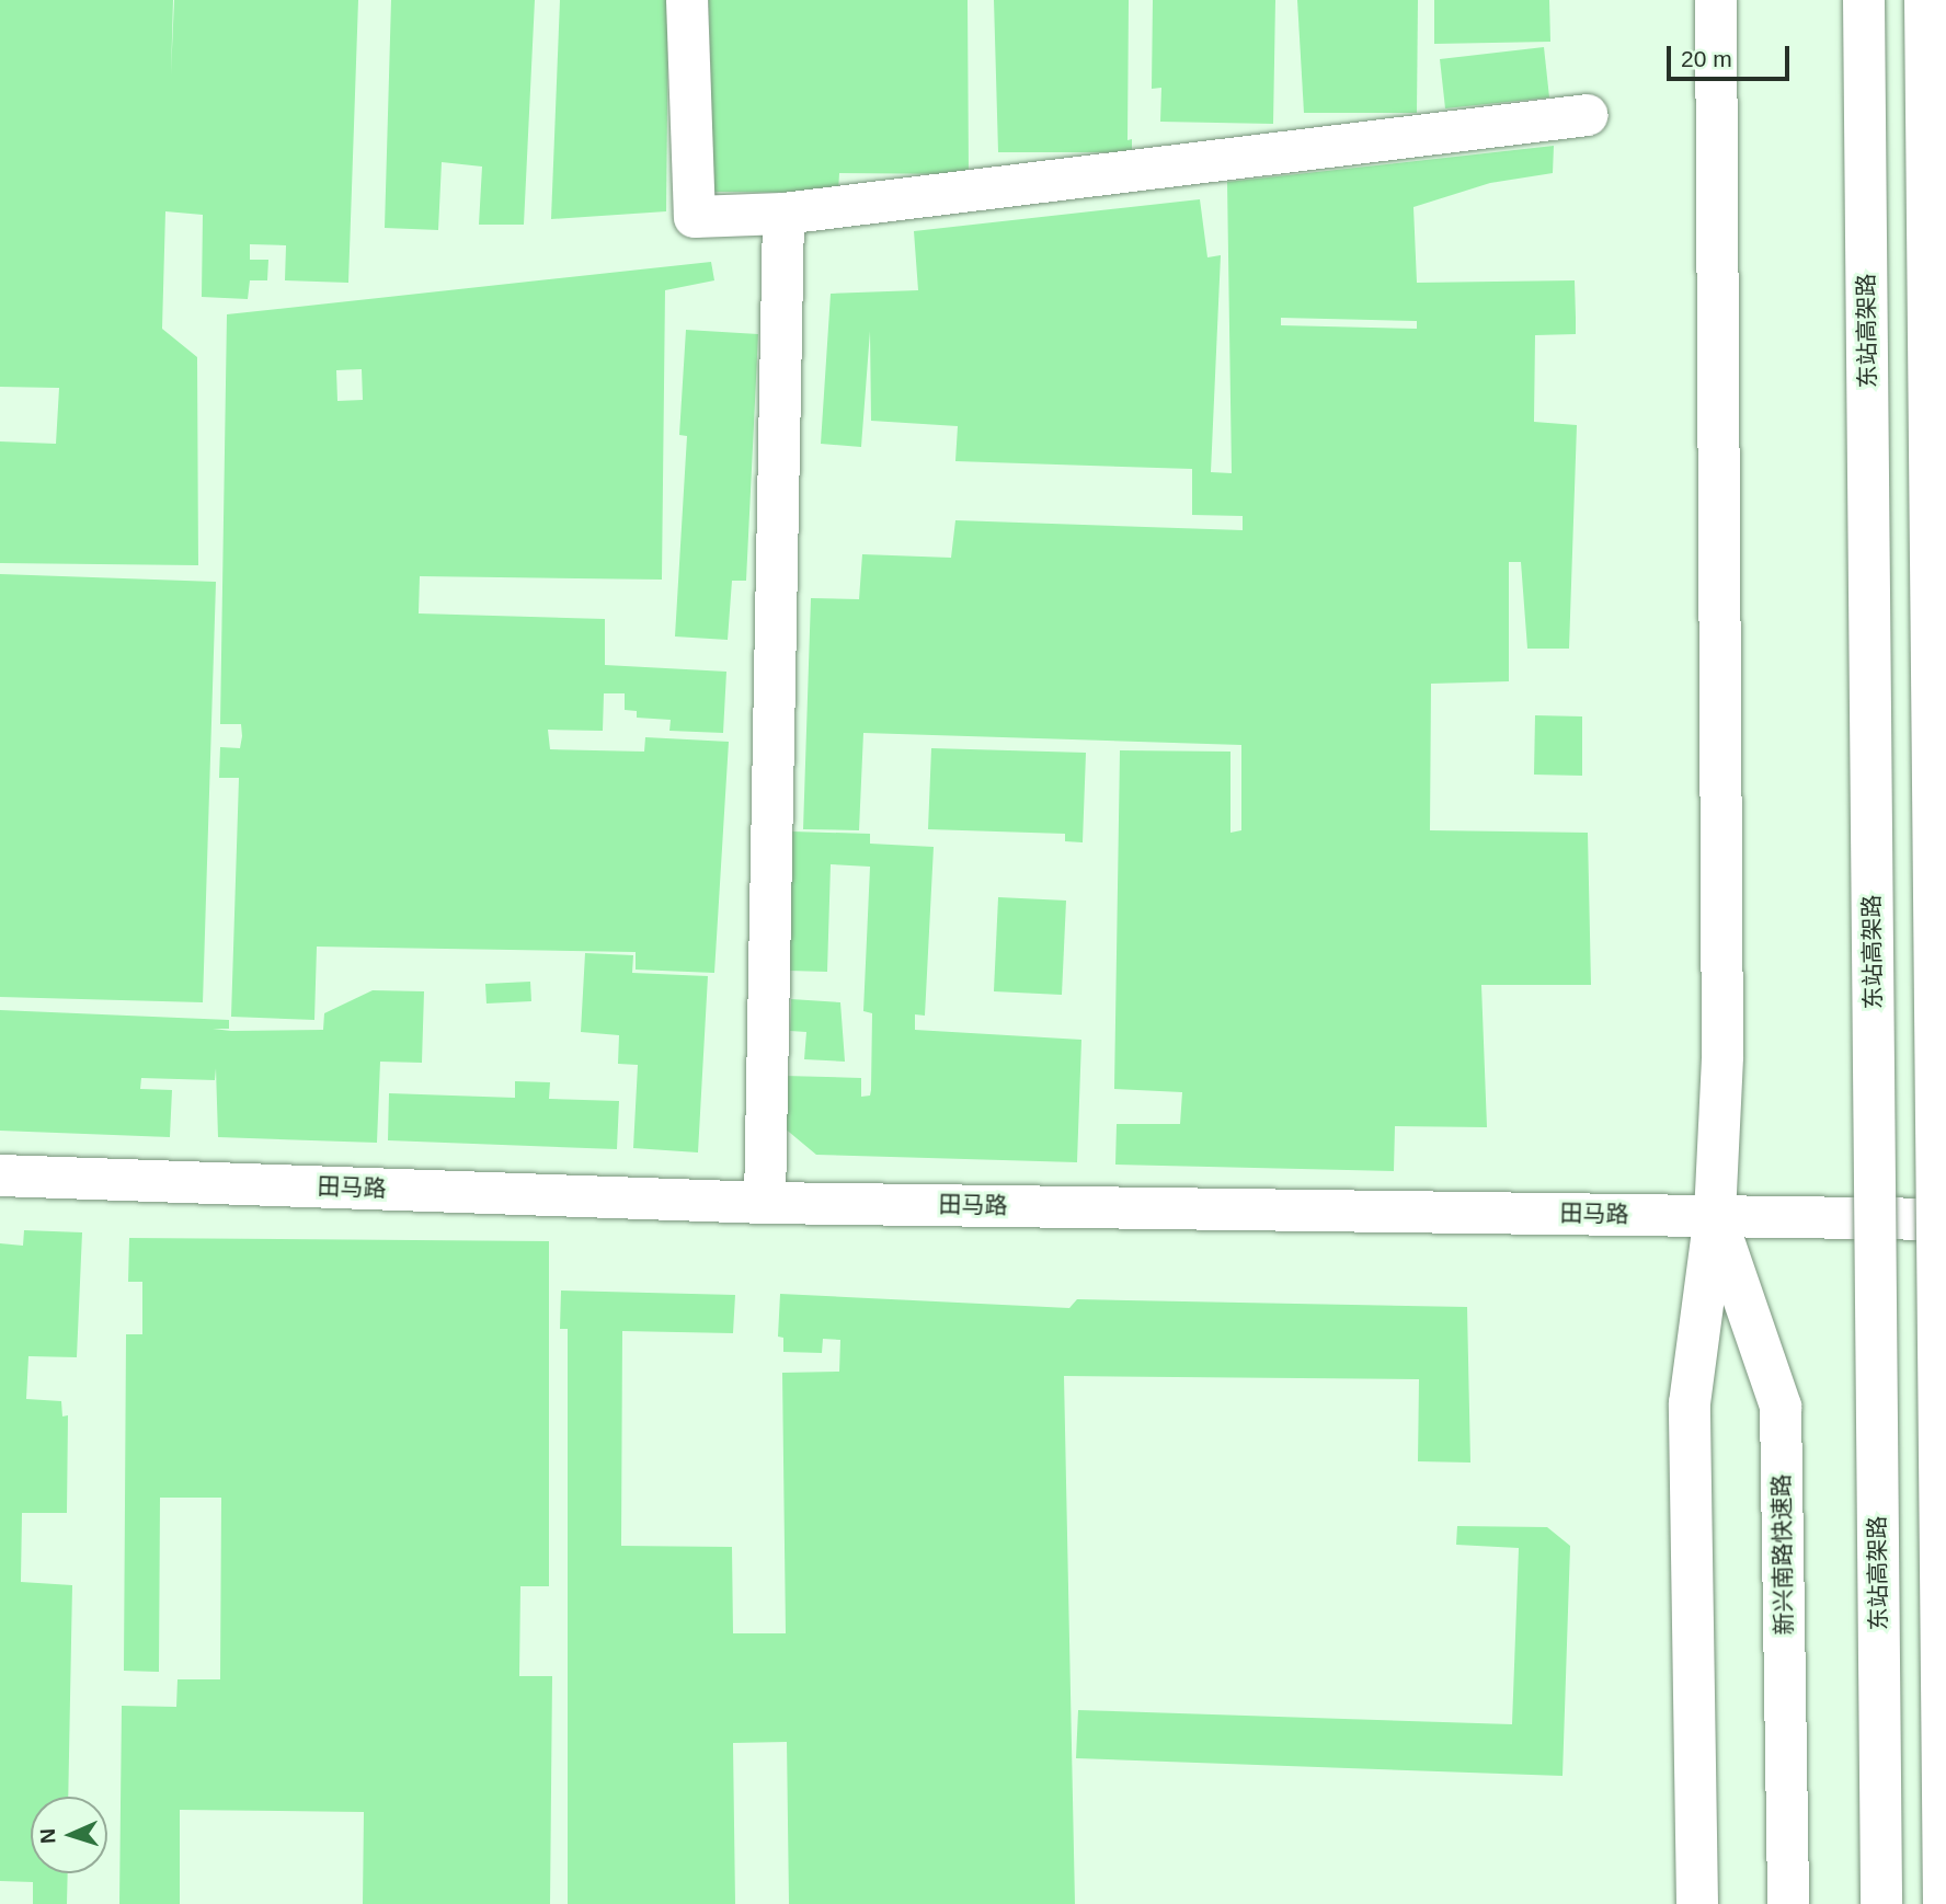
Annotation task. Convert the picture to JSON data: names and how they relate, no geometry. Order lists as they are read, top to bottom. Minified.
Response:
{"streets":{"main road":["东站高架路","田马路","新兴南路快速路"]},"crossings":[["田马路","新兴南路快速路"]],"scale_bar":"20 m","north":"left"}
